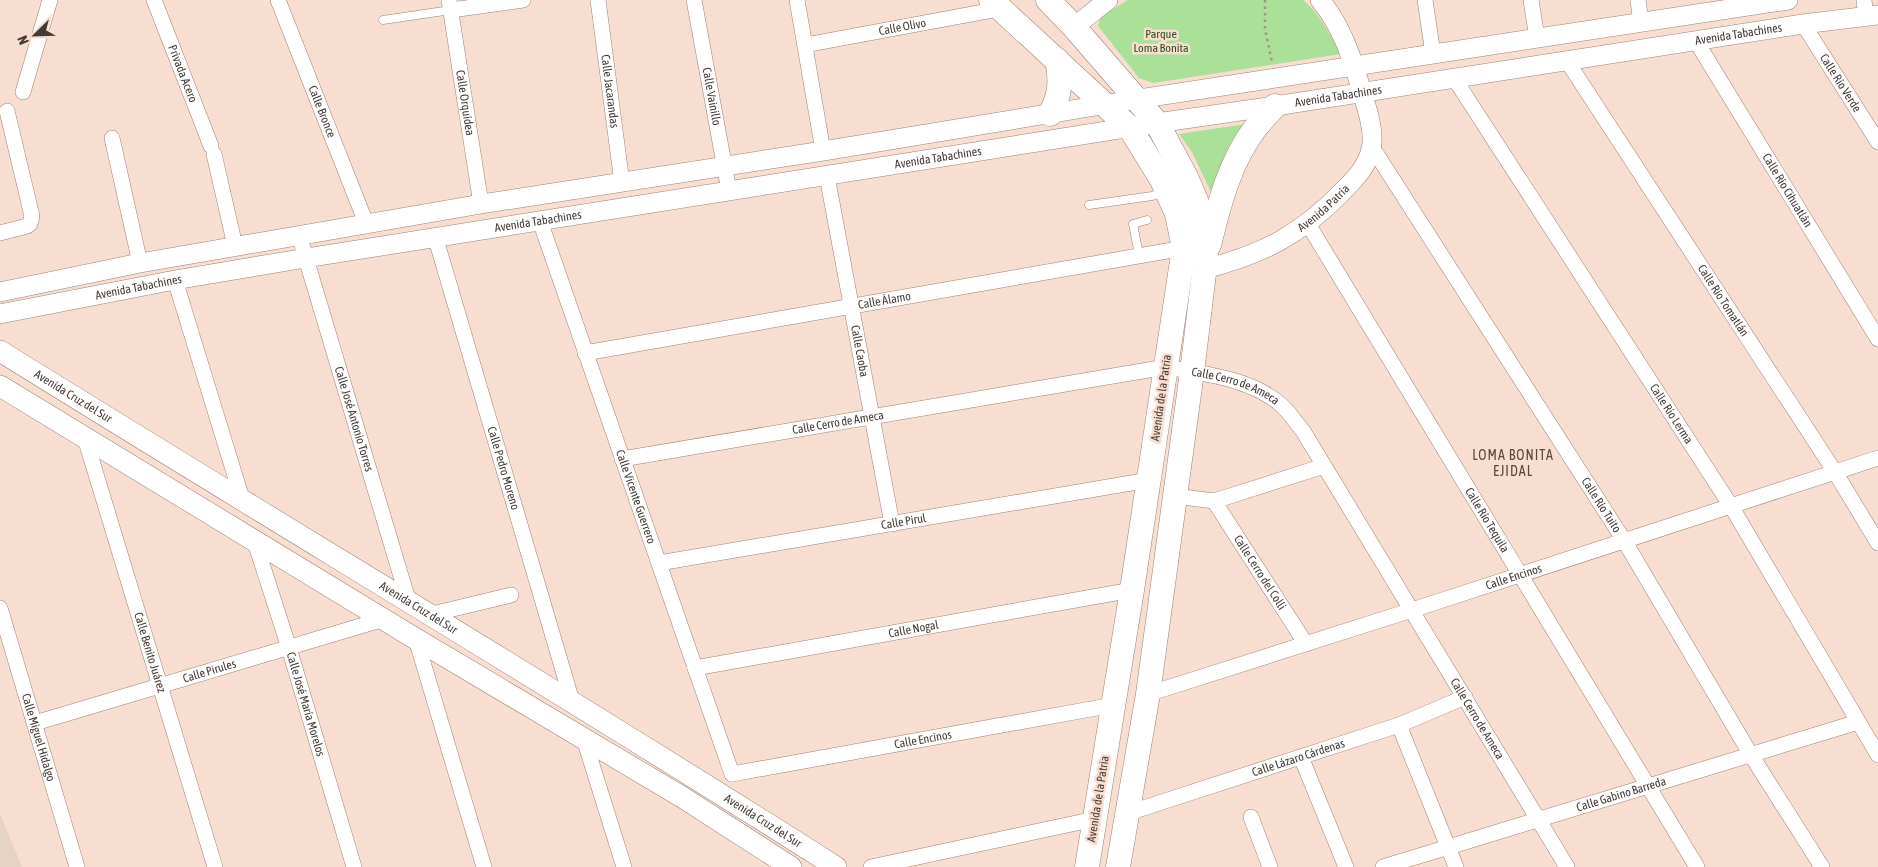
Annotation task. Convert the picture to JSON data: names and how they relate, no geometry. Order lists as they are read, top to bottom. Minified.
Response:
{"streets":{"main road":["Avenida Cruz del Sur","Avenida de la Patria"],"street":["Calle Olivo","Avenida Tabachines","Privada Acero","Calle Río Verde","Calle Jacarandas","Calle Vainillo","Calle Orquídea","Calle Bronce","Calle Río Cihuatlán","Avenida Patria","Calle Álamo","Calle Río Tomatlán","Calle Caoba","Calle Cerro de Ameca","Calle Río Lerma","Calle José Antonio Torres","Calle Pedro Moreno","Calle Vicente Guerrero","Calle Río Tuito","Calle Río Tequila","Calle Pirul","Calle Cerro del Colli","Calle Encinos","Calle Nogal","Calle Benito Juárez","Calle Pirules","Calle José María Morelos","Calle Miguel Hidalgo","Calle Lázaro Cárdenas","Calle Gabino Barreda"]},"crossings":[["Calle Olivo","Avenida de la Patria"],["Avenida Tabachines","Privada Acero"],["Avenida Tabachines","Calle Río Verde"],["Avenida Tabachines","Calle Jacarandas"],["Avenida Tabachines","Calle Vainillo"],["Avenida Tabachines","Calle Orquídea"],["Avenida Tabachines","Calle Bronce"],["Avenida Tabachines","Calle Río Cihuatlán"],["Avenida Tabachines","Avenida Patria"],["Avenida Tabachines","Calle Río Tomatlán"],["Avenida Tabachines","Calle Caoba"],["Avenida Tabachines","Avenida de la Patria"],["Avenida Tabachines","Calle Río Lerma"],["Avenida Tabachines","Calle José Antonio Torres"],["Avenida Tabachines","Calle Pedro Moreno"],["Avenida Tabachines","Calle Vicente Guerrero"],["Avenida Patria","Calle Río Tuito"],["Avenida Patria","Calle Río Tequila"],["Calle Álamo","Calle Caoba"],["Calle Álamo","Avenida de la Patria"],["Calle Álamo","Calle Vicente Guerrero"],["Calle Río Tomatlán","Calle Encinos"],["Calle Caoba","Calle Cerro de Ameca"],["Calle Caoba","Calle Pirul"],["Calle Cerro de Ameca","Avenida de la Patria"],["Calle Cerro de Ameca","Calle Vicente Guerrero"],["Calle Cerro de Ameca","Calle Encinos"],["Calle Cerro de Ameca","Calle Lázaro Cárdenas"],["Calle Cerro de Ameca","Calle Gabino Barreda"],["Avenida Cruz del Sur","Calle José Antonio Torres"],["Avenida Cruz del Sur","Calle Pedro Moreno"],["Avenida Cruz del Sur","Calle Benito Juárez"],["Avenida Cruz del Sur","Calle Pirules"],["Avenida Cruz del Sur","Calle José María Morelos"],["Avenida de la Patria","Calle Pirul"],["Avenida de la Patria","Calle Encinos"],["Avenida de la Patria","Calle Nogal"],["Calle Río Lerma","Calle Encinos"],["Calle Río Lerma","Calle Gabino Barreda"],["Calle Vicente Guerrero","Calle Pirul"],["Calle Vicente Guerrero","Calle Encinos"],["Calle Vicente Guerrero","Calle Nogal"],["Calle Río Tuito","Calle Encinos"],["Calle Río Tuito","Calle Gabino Barreda"],["Calle Río Tequila","Calle Encinos"],["Calle Río Tequila","Calle Gabino Barreda"],["Calle Cerro del Colli","Calle Encinos"],["Calle Benito Juárez","Calle Pirules"],["Calle Pirules","Calle José María Morelos"],["Calle Pirules","Calle Miguel Hidalgo"]],"districts":["LOMA BONITA EJIDAL"],"parks":["Parque Loma Bonita"],"north":"bottom left"}
